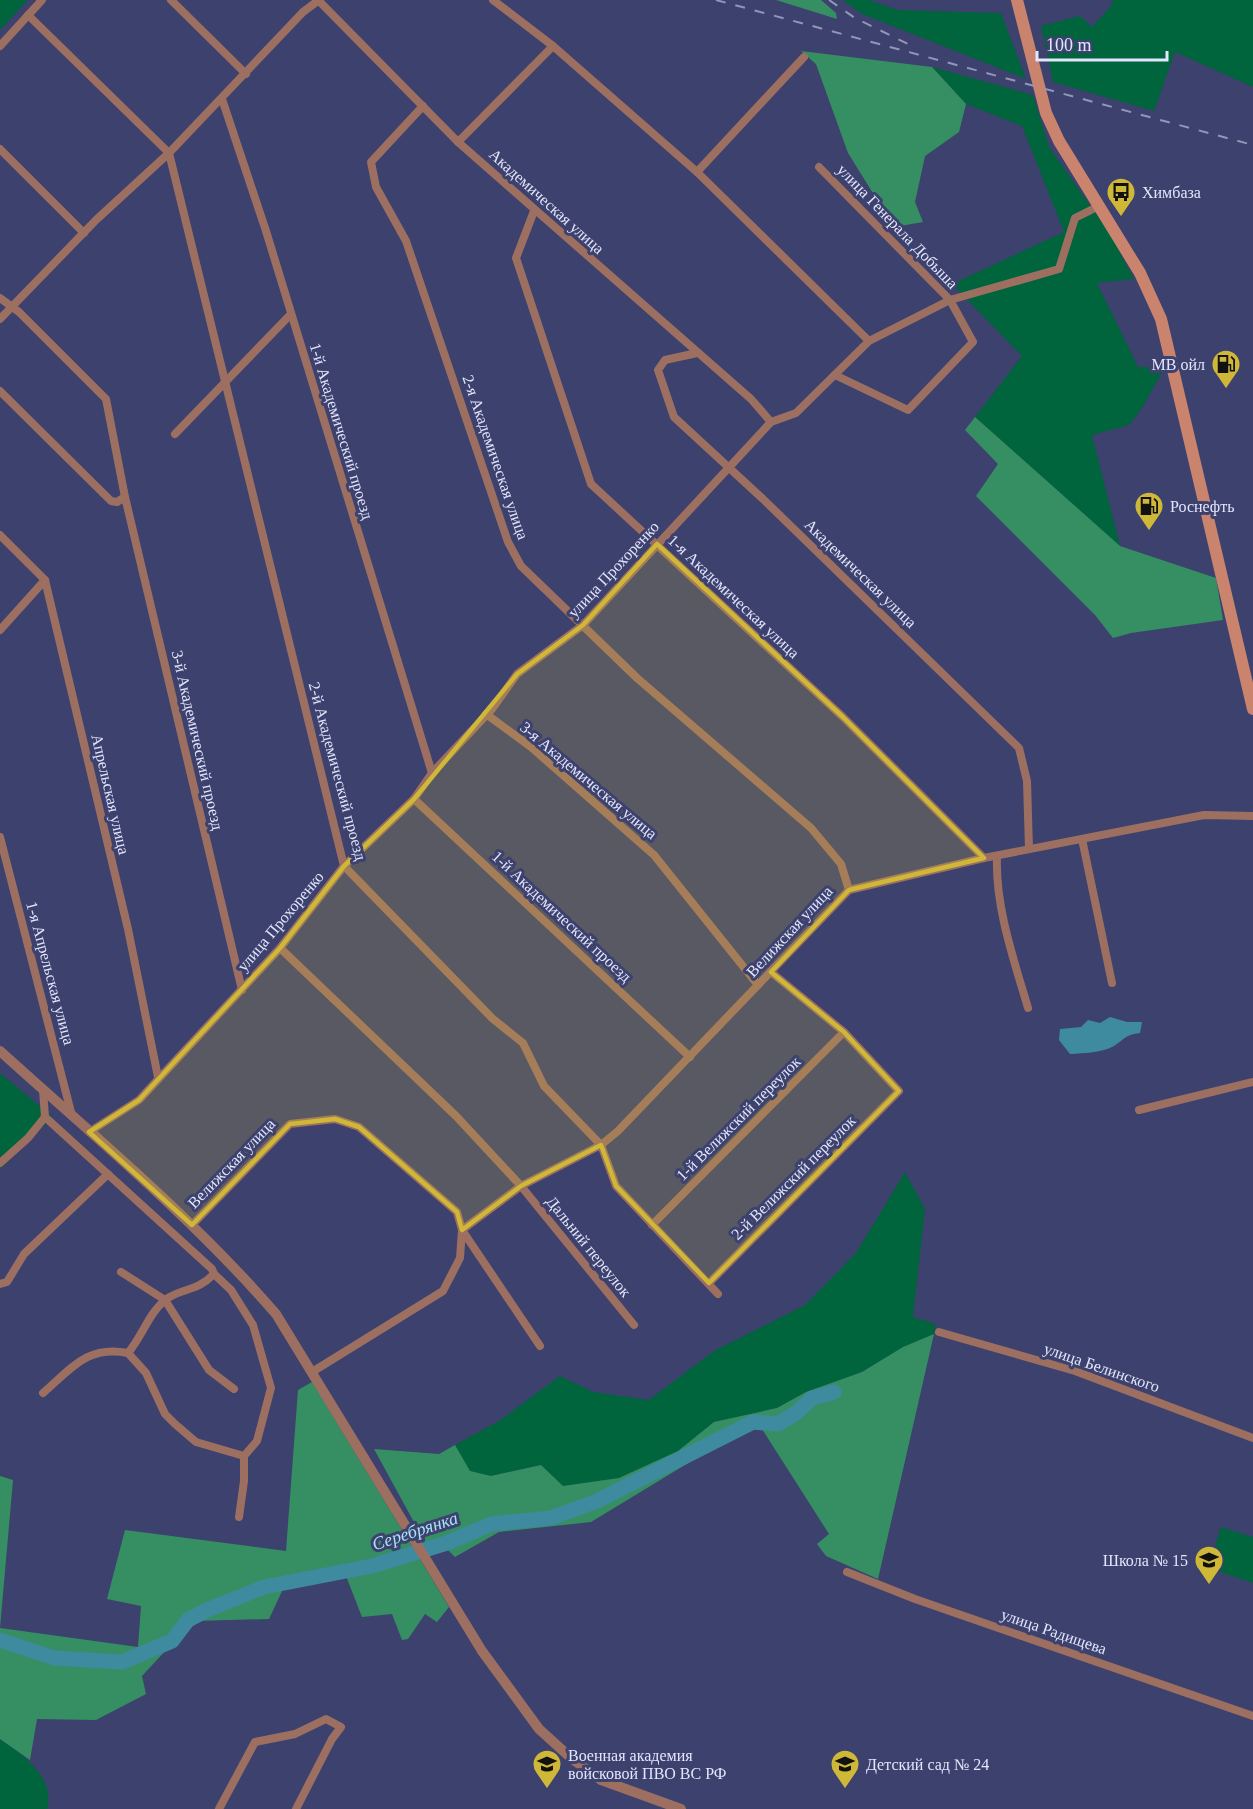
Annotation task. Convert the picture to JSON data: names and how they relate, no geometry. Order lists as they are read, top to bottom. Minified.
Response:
{"streets":{"street":["Академическая улица","улица Генерала Добыша","1-й Академический проезд","2-я Академическая улица","улица Прохоренко","1-я Академическая улица","3-й Академический проезд","2-й Академический проезд","3-я Академическая улица","Апрельская улица","Велижская улица","1-я Апрельская улица","1-й Велижский переулок","2-й Велижский переулок","Дальний переулок","улица Белинского","улица Радищева"]},"crossings":[["Академическая улица","2-я Академическая улица"],["Академическая улица","улица Прохоренко"],["Академическая улица","1-я Академическая улица"],["Академическая улица","Велижская улица"],["улица Генерала Добыша","улица Прохоренко"],["1-й Академический проезд","улица Прохоренко"],["1-й Академический проезд","Велижская улица"],["2-я Академическая улица","улица Прохоренко"],["2-я Академическая улица","Велижская улица"],["улица Прохоренко","1-я Академическая улица"],["улица Прохоренко","3-й Академический проезд"],["улица Прохоренко","2-й Академический проезд"],["улица Прохоренко","3-я Академическая улица"],["улица Прохоренко","Апрельская улица"],["1-я Академическая улица","Велижская улица"],["2-й Академический проезд","Велижская улица"],["3-я Академическая улица","Велижская улица"],["Велижская улица","Дальний переулок"],["1-й Велижский переулок","2-й Велижский переулок"]],"water":["Серебрянка"],"places":{"bus stop":["Химбаза"],"fuel station":["МВ ойл","Роснефть"],"school or university":["Школа № 15","Военная академия войсковой ПВО ВС РФ","Детский сад № 24"]},"scale_bar":"100 m"}
